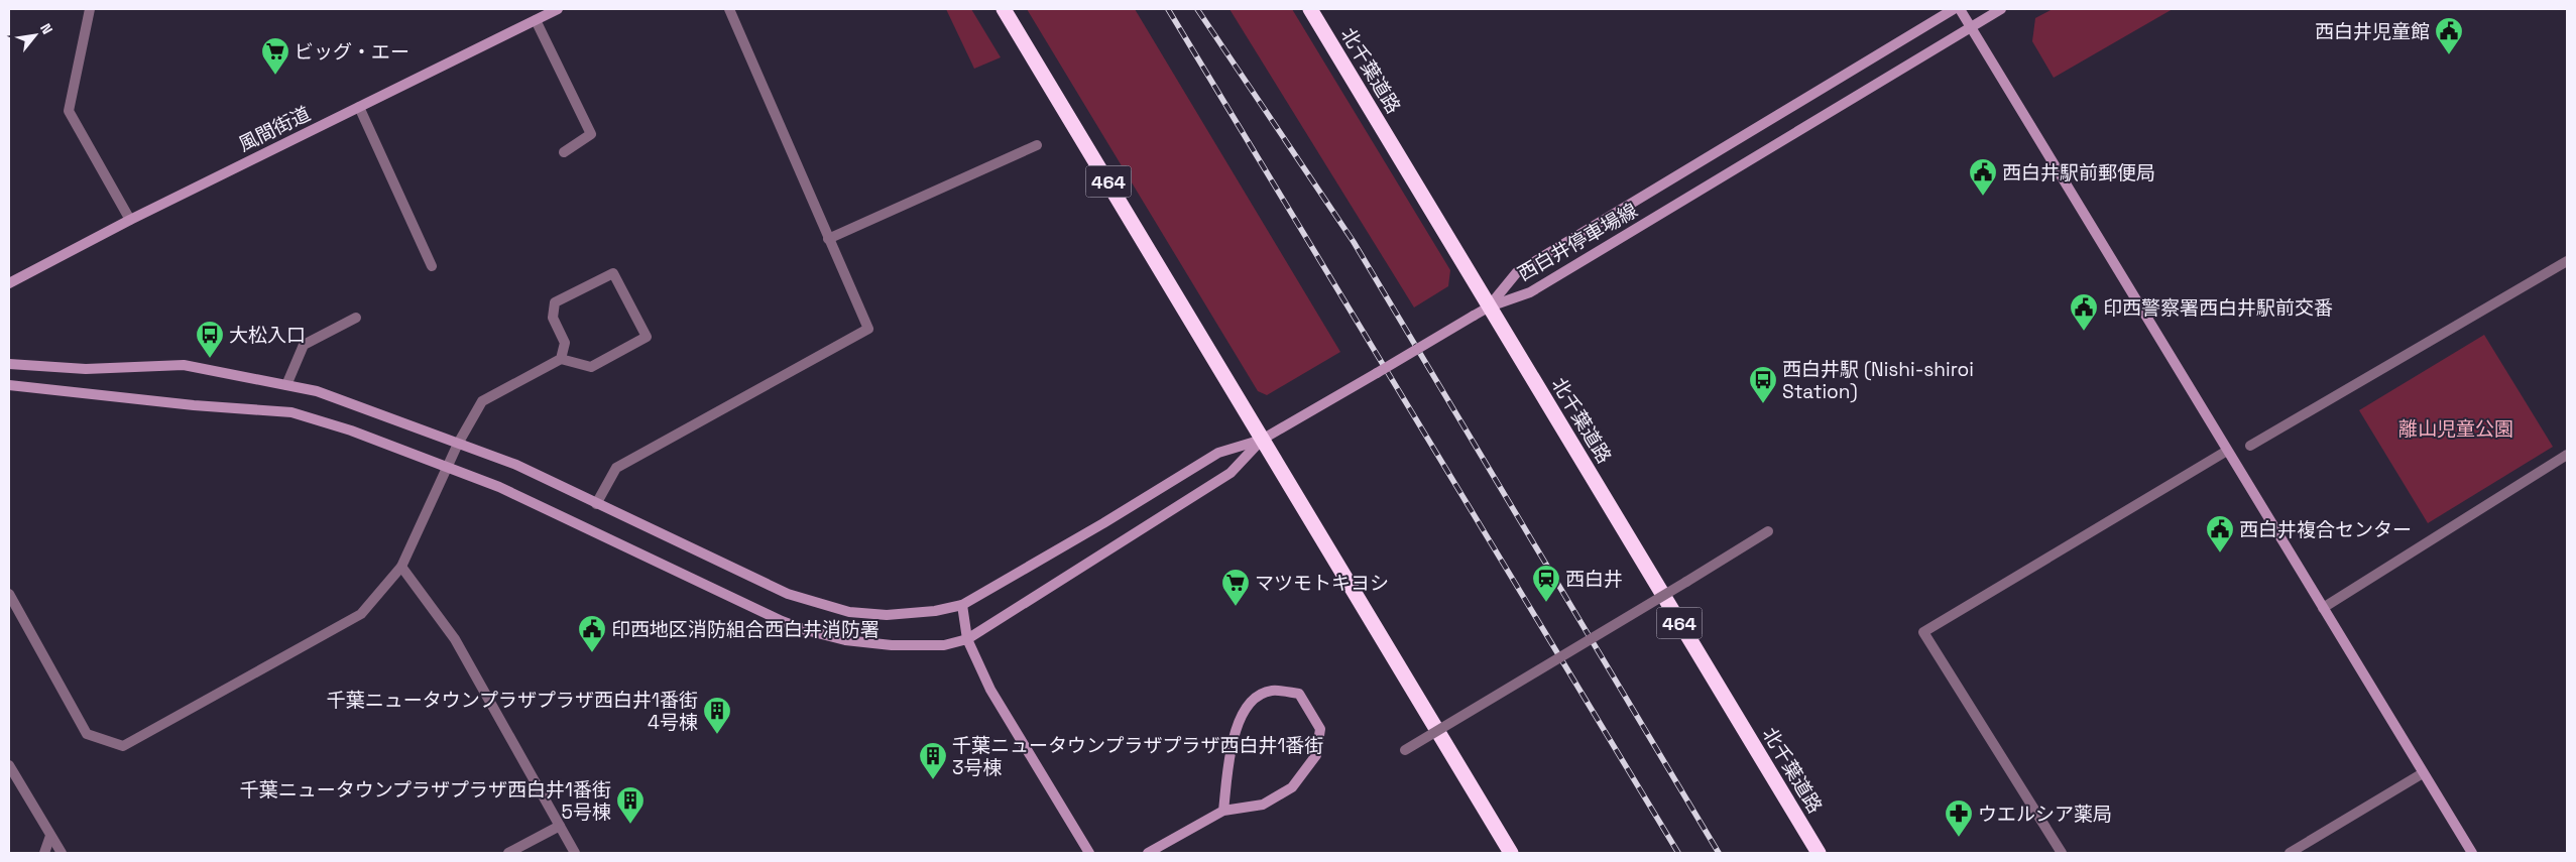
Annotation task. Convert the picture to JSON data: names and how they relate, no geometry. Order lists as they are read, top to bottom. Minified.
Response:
{"streets":{"highway":["北千葉道路","464"],"street":["風間街道","西白井停車場線"]},"crossings":[["北千葉道路","西白井停車場線"]],"parks":["離山児童公園"],"places":{"public building":["西白井児童館","西白井駅前郵便局","印西警察署西白井駅前交番","西白井複合センター","印西地区消防組合西白井消防署"],"supermarket":["ビッグ・エー","マツモトキヨシ"],"bus stop":["大松入口","西白井駅 (Nishi-shiroi Station)"],"station":["西白井"],"building":["千葉ニュータウンプラザプラザ西白井1番街 4号棟","千葉ニュータウンプラザプラザ西白井1番街 3号棟","千葉ニュータウンプラザプラザ西白井1番街 5号棟"],"pharmacy":["ウエルシア薬局"]},"north":"top right"}
